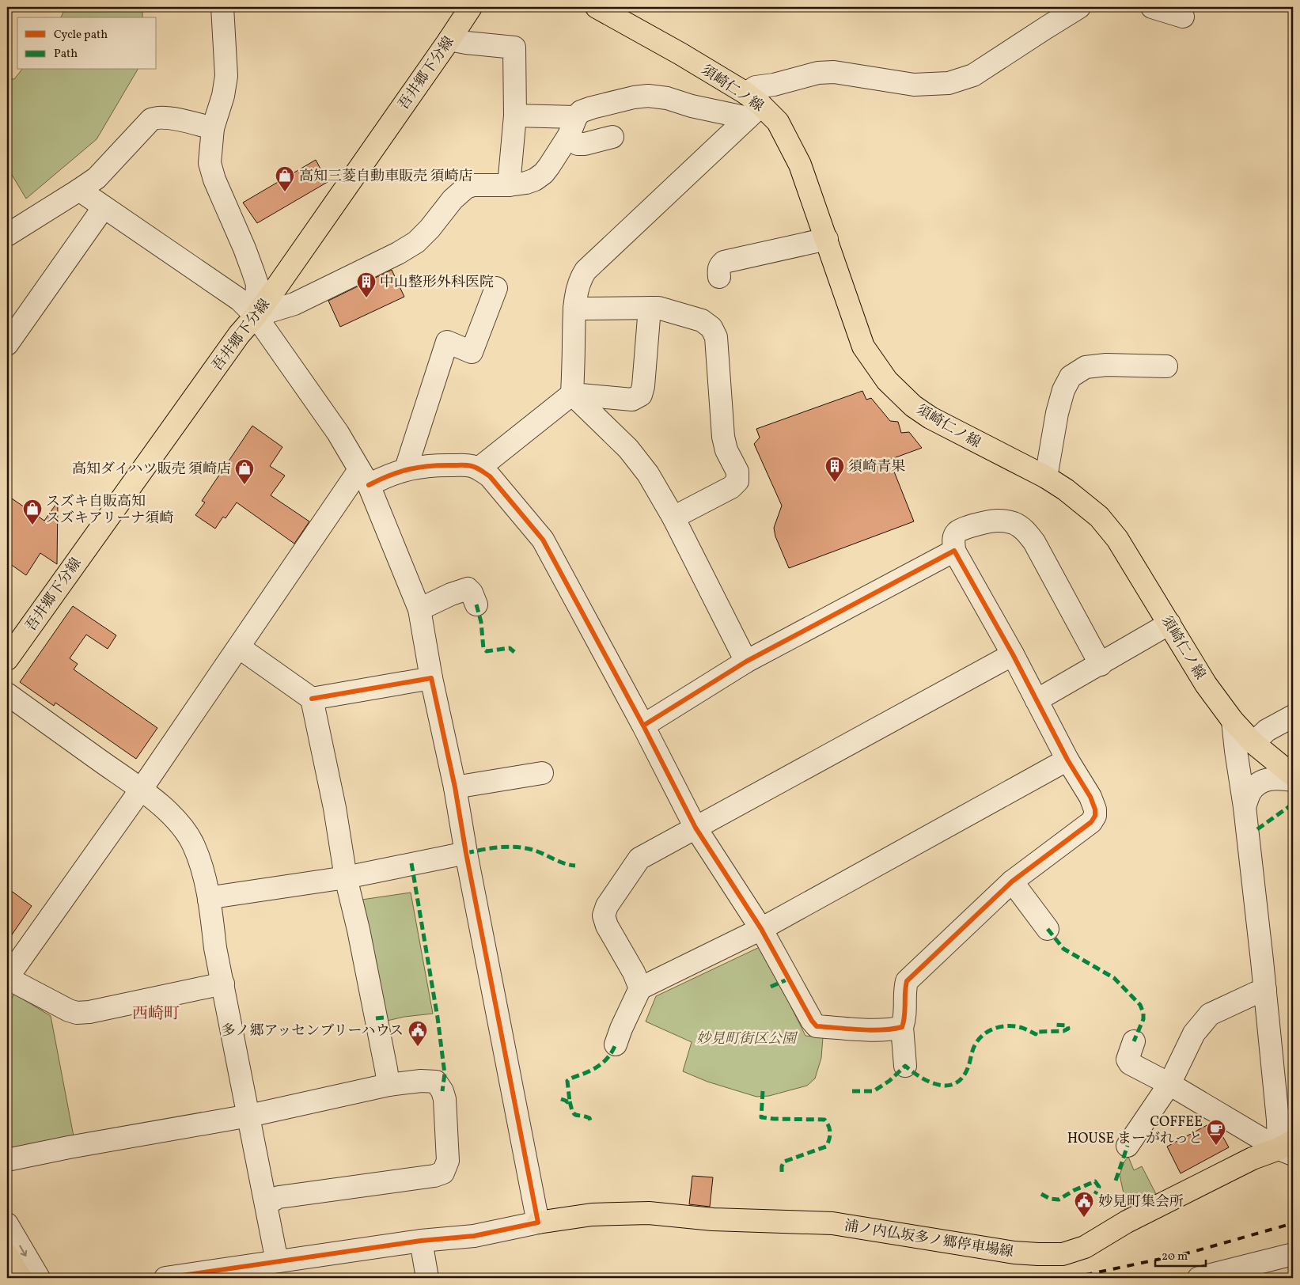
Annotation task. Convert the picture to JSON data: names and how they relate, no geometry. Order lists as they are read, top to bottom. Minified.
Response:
{"streets":{"main road":["吾井郷下分線","須崎仁ノ線","浦ノ内仏坂多ノ郷停車場線"]},"districts":["西崎町"],"parks":["妙見町街区公園"],"places":{"shop":["高知三菱自動車販売 須崎店","高知ダイハツ販売 須崎店","スズキ自販高知 スズキアリーナ須崎"],"building":["中山整形外科医院","須崎青果"],"public building":["多ノ郷アッセンブリーハウス","妙見町集会所"],"cafe":["COFFEE HOUSE まーがれっと"]},"legend":["Cycle path","Path"],"scale_bar":"20 m"}
